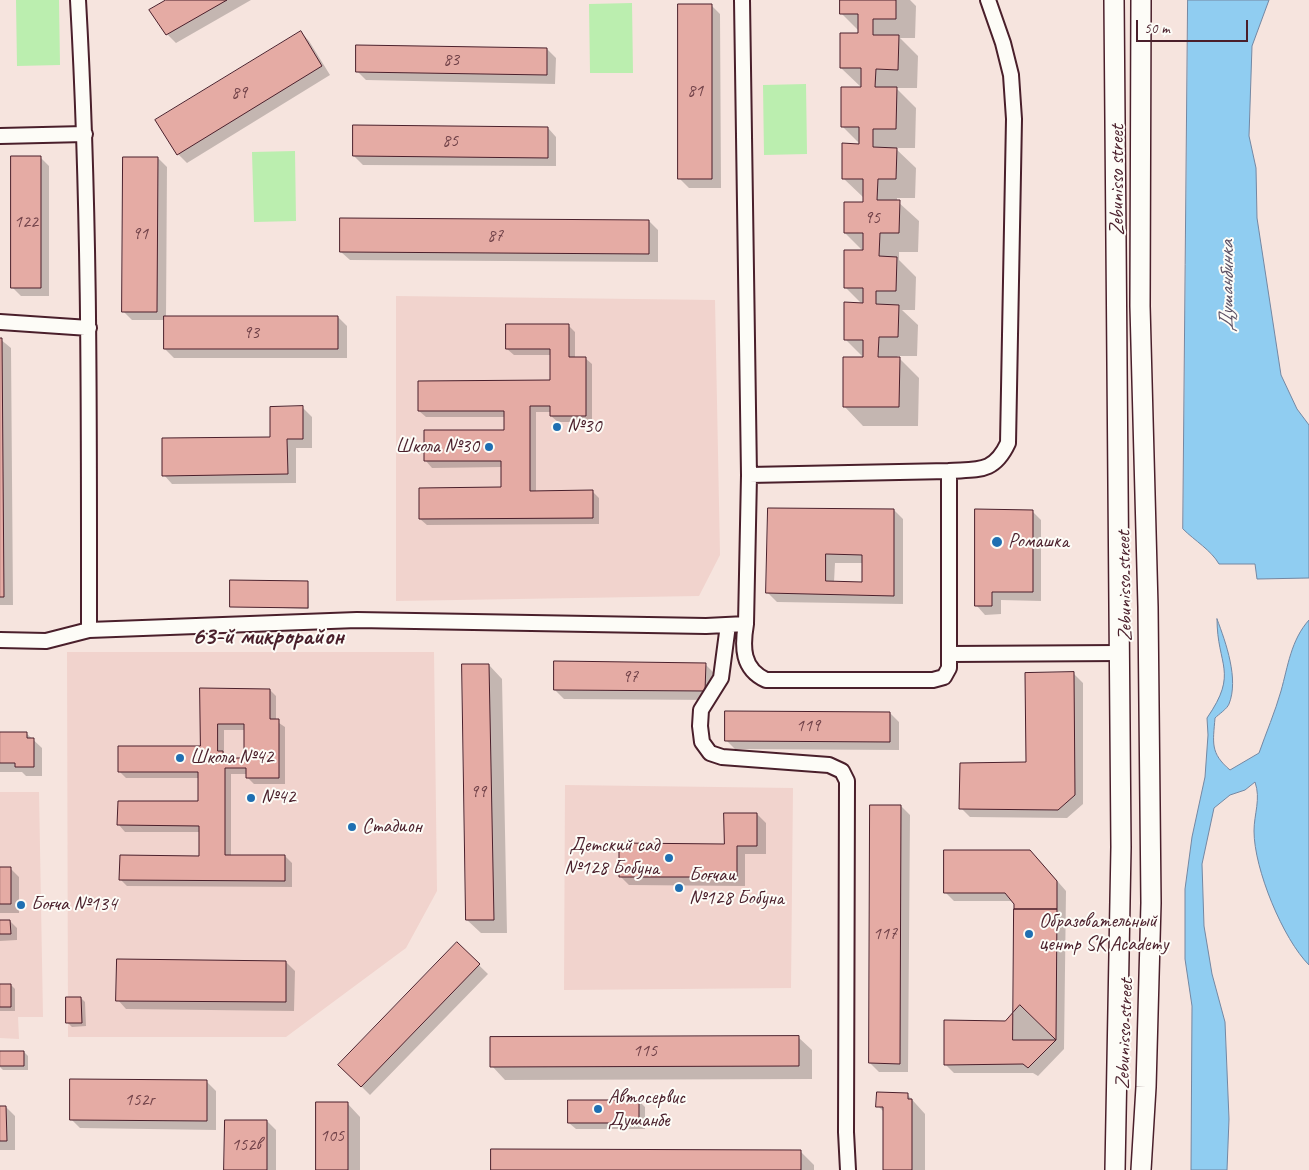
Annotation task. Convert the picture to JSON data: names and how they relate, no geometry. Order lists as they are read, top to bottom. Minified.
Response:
{"streets":{"main road":["Zebunisso street"]},"districts":["63-й микрорайон"],"water":["Душанбинка"],"places":["№30","Школа №30","Ромашка","Школа №42","№42","Стадион","Детский сад №128 Бобуна","Боғчаи №128 Бобуна","Боғча №134","Образовательный центр SK Academy","Автосервис Душанбе"],"house_numbers":["83","81","89","85","95","122","91","87","93","97","119","99","117","115","152г","105","152в"],"scale_bar":"50 m"}
